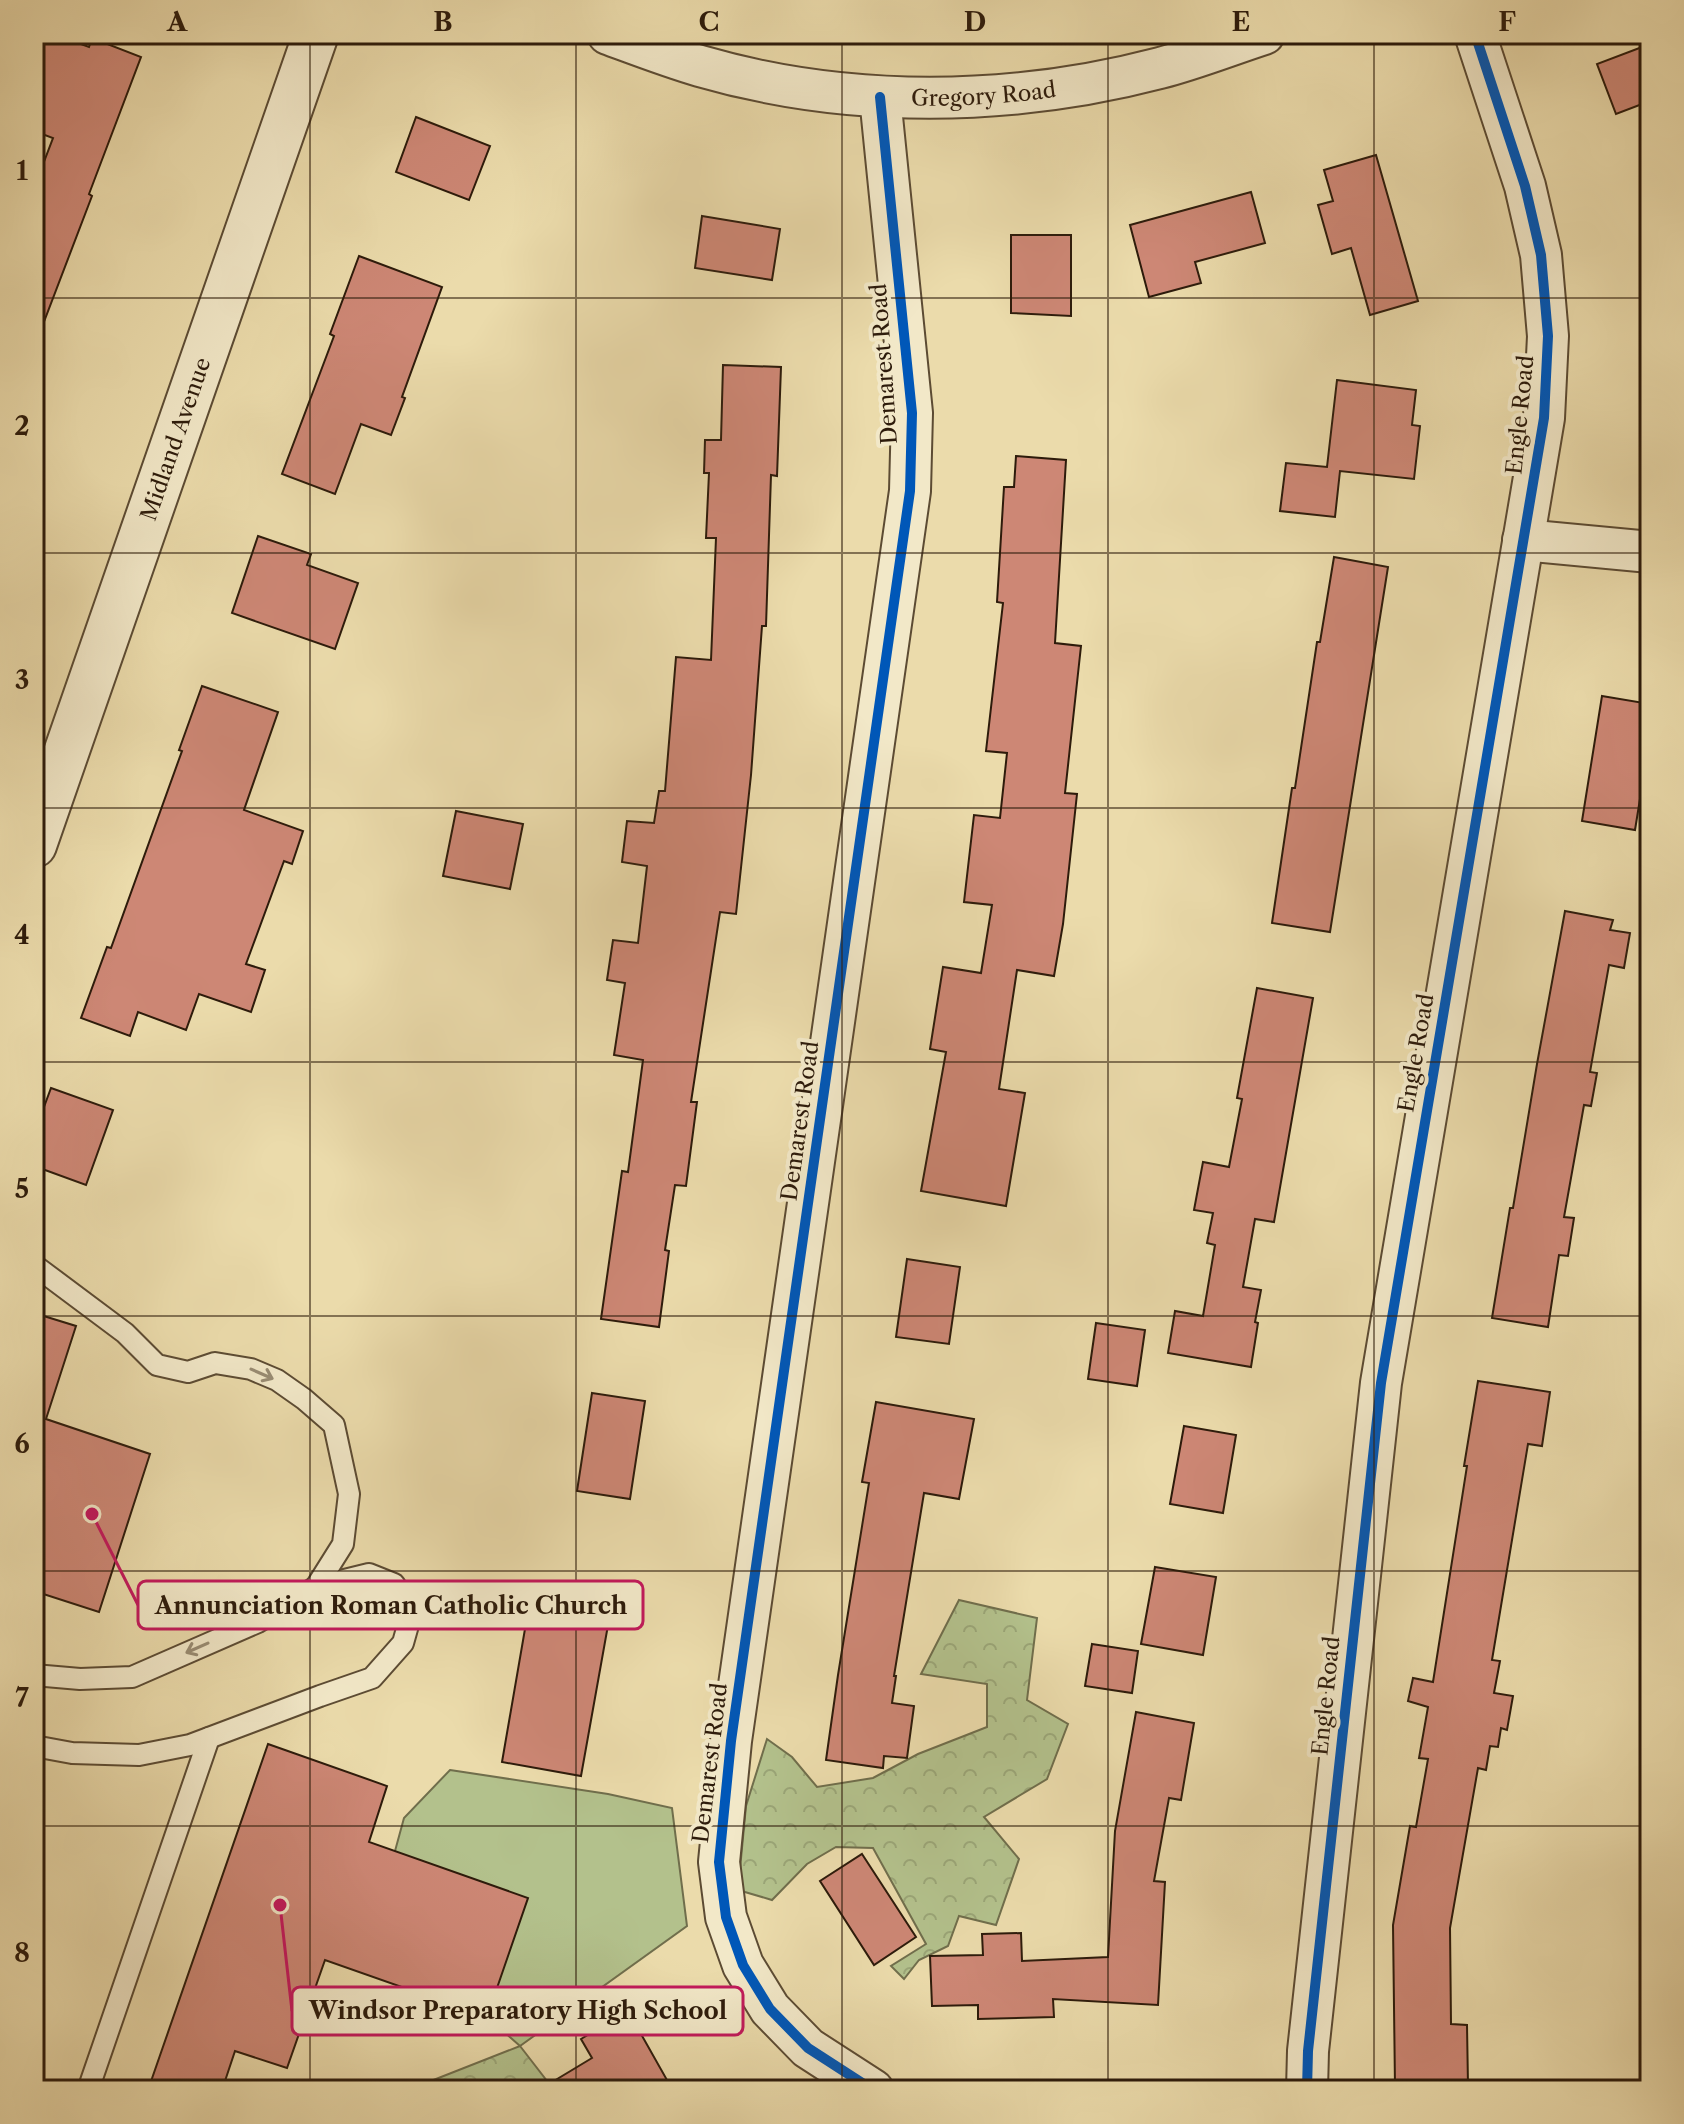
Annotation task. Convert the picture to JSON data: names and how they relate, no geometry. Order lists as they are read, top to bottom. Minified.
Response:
{"streets":{"street":["Gregory Road","Demarest Road","Engle Road","Midland Avenue"]},"crossings":[["Gregory Road","Demarest Road"]],"places":["Annunciation Roman Catholic Church","Windsor Preparatory High School"],"grid":{"columns":["A","B","C","D","E","F"],"rows":["1","2","3","4","5","6","7","8"]}}
